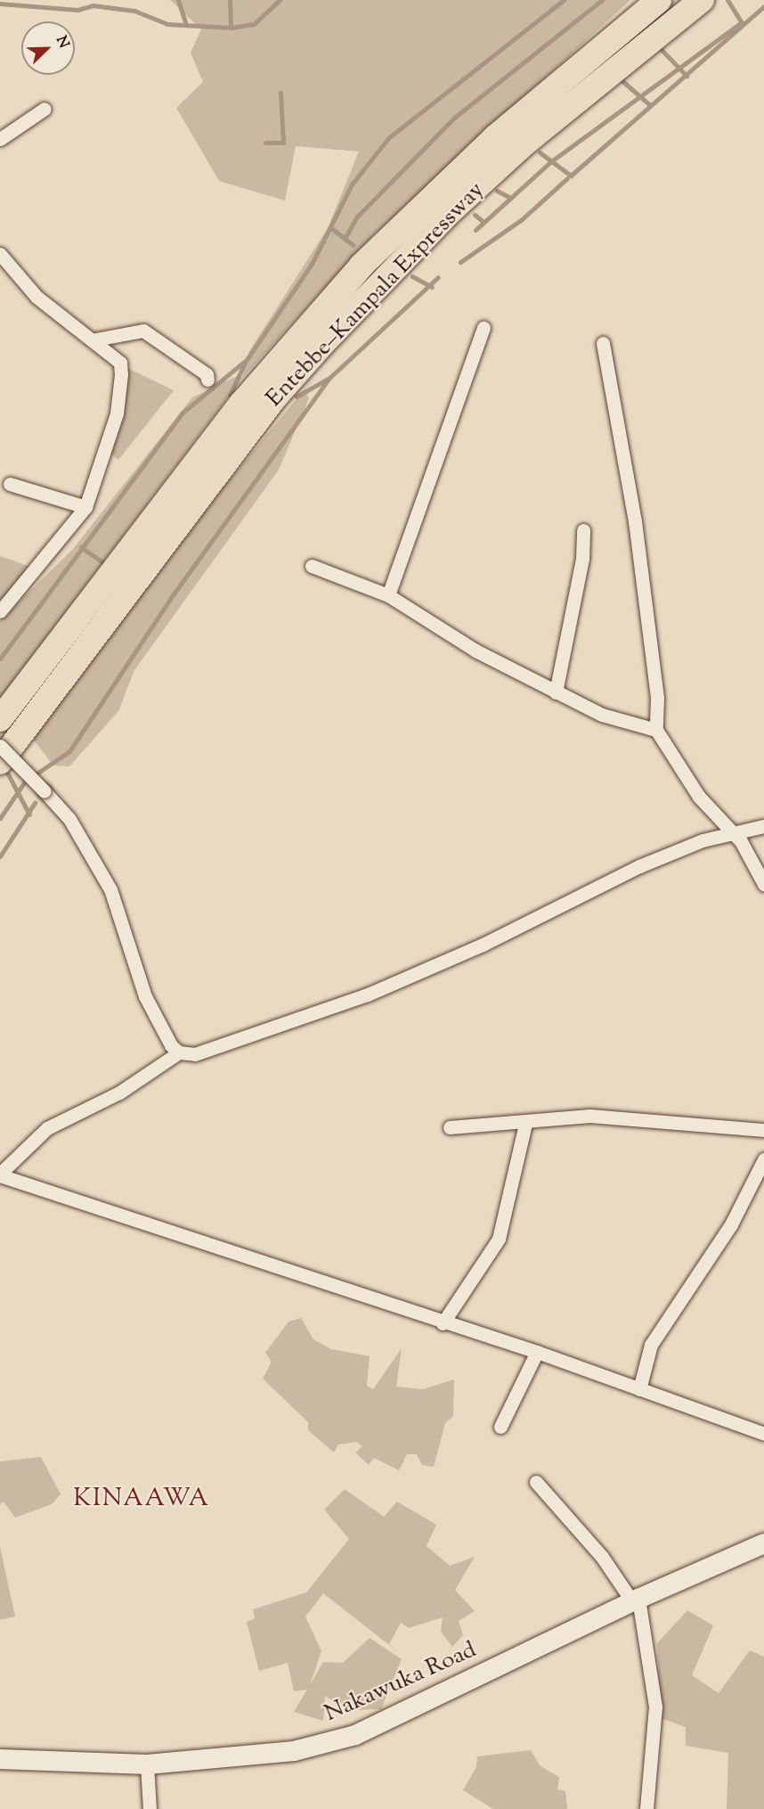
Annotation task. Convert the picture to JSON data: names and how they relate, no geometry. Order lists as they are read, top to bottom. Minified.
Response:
{"streets":{"highway":["Entebbe–Kampala Expressway"],"main road":["Nakawuka Road"]},"districts":["KINAAWA"],"north":"top right"}
